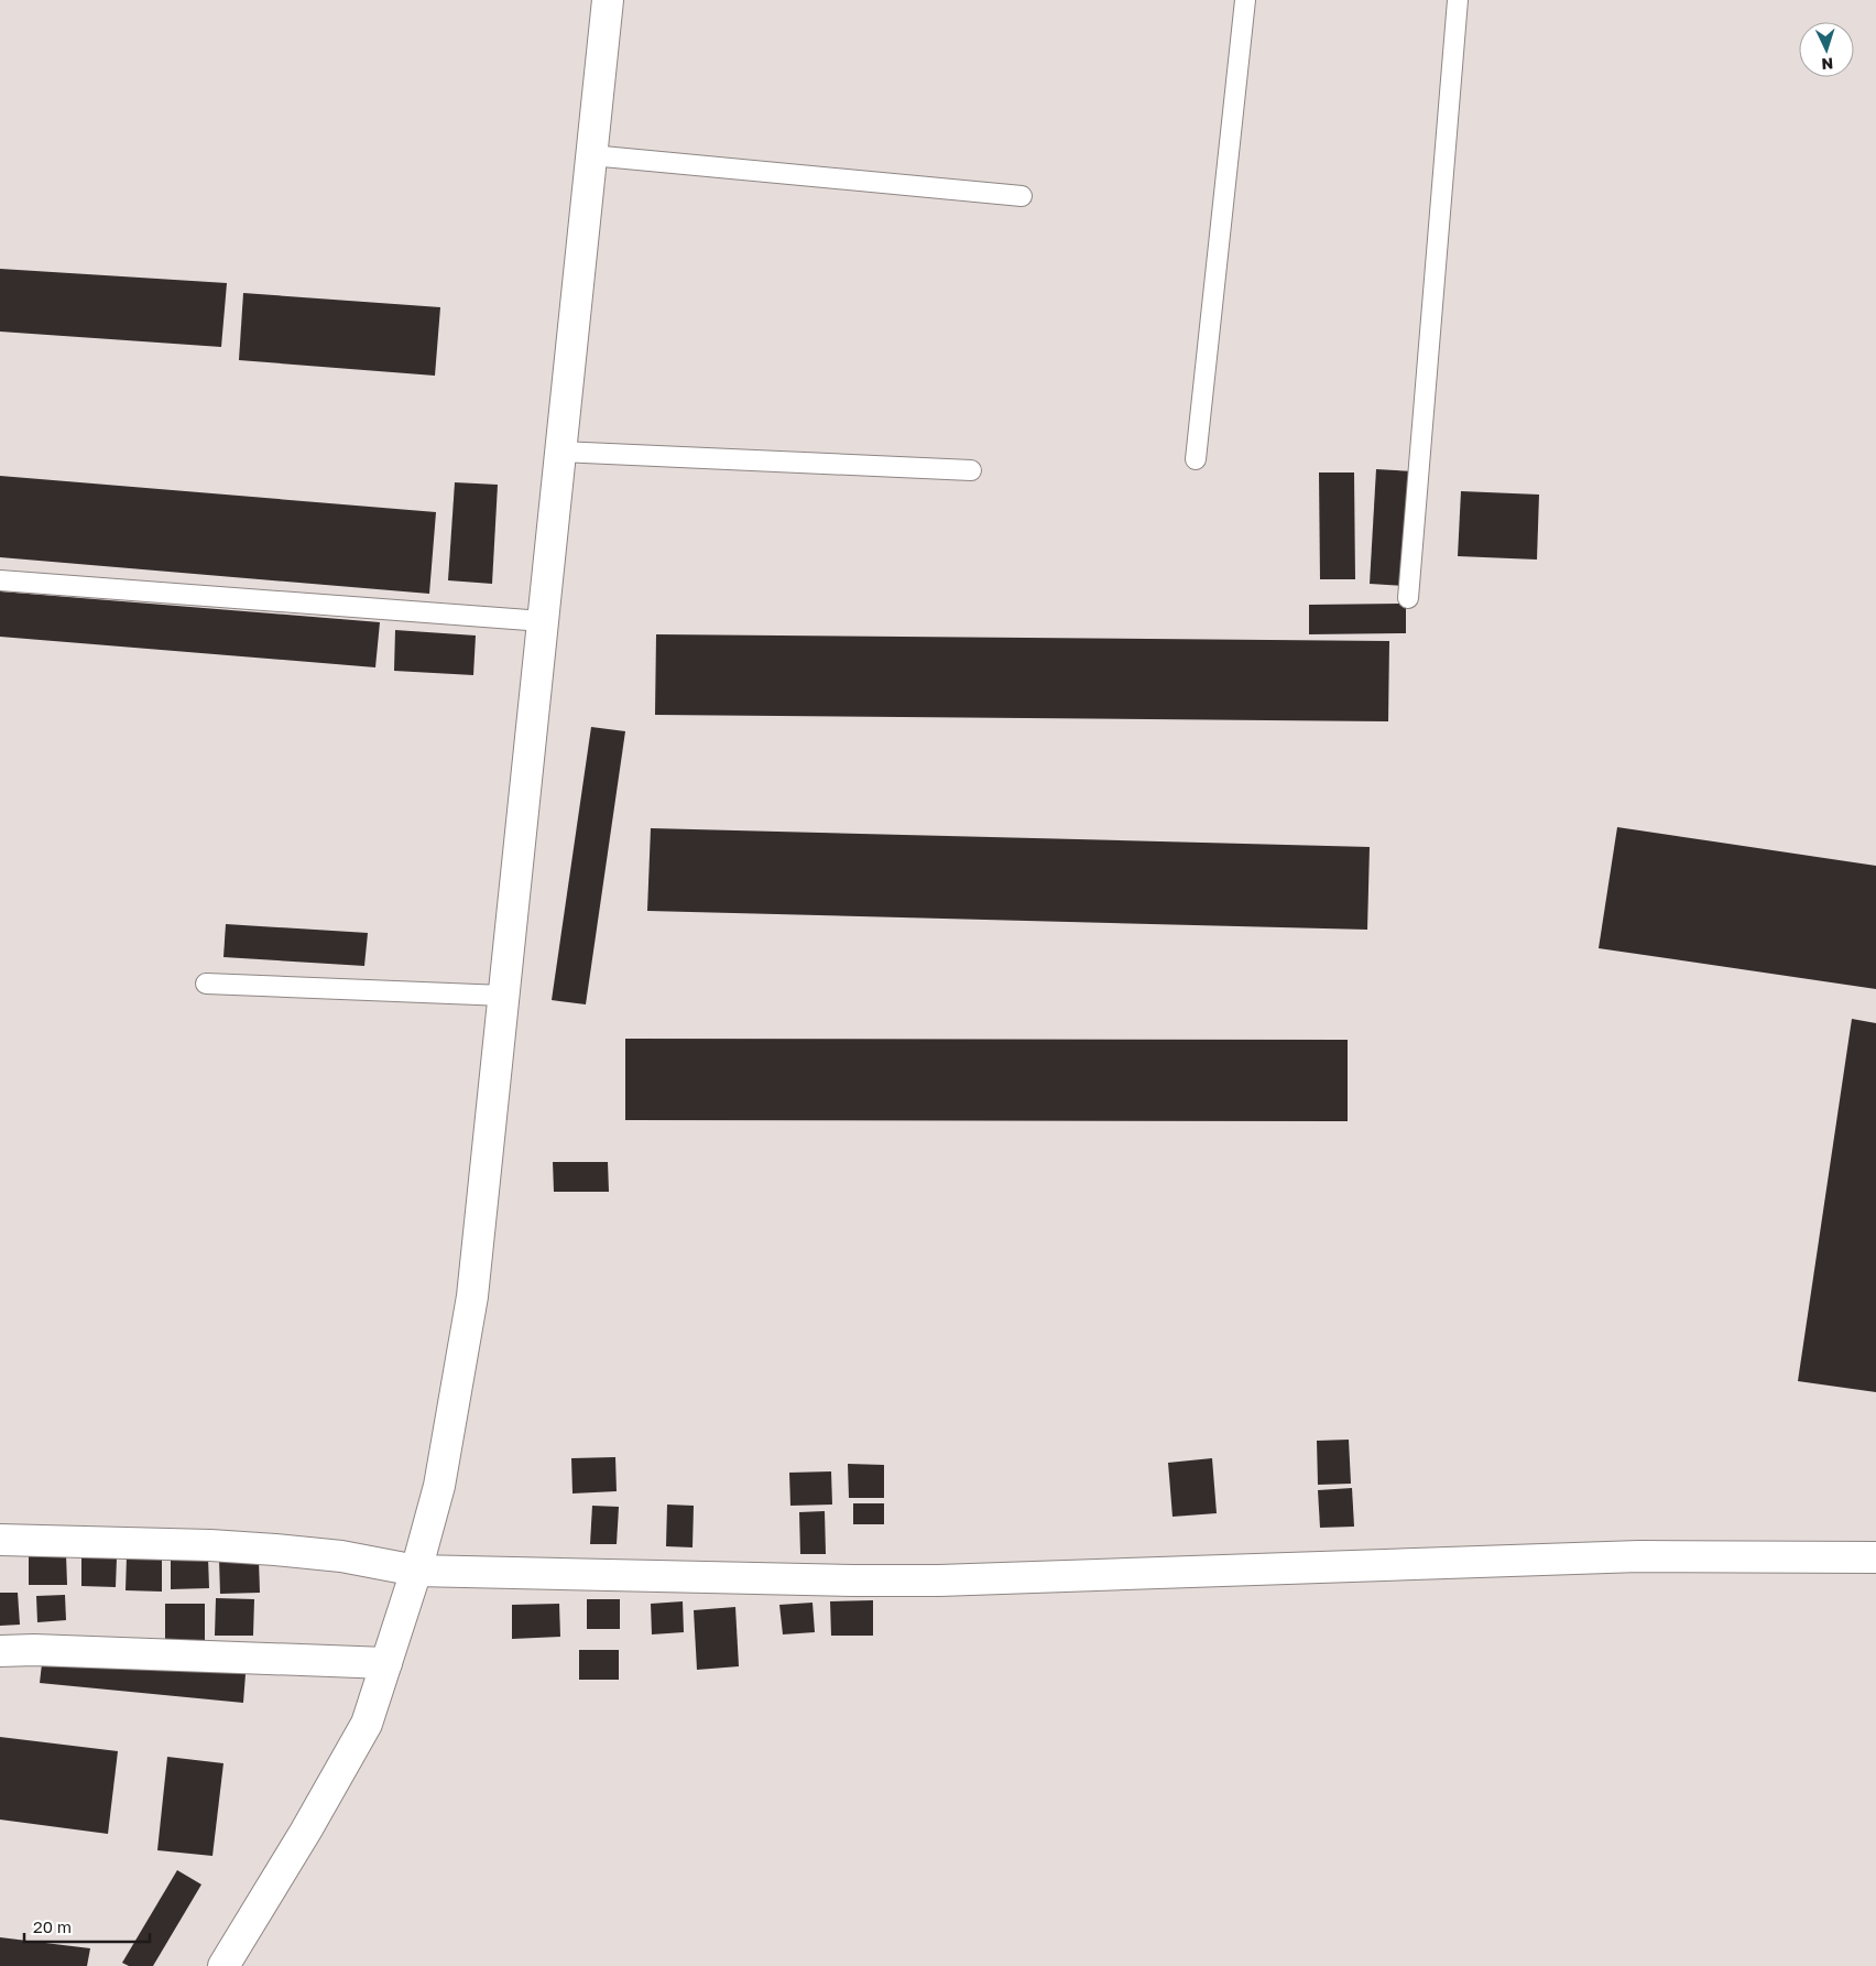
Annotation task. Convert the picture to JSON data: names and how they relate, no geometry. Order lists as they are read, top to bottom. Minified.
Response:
{"scale_bar":"20 m","north":"bottom"}
